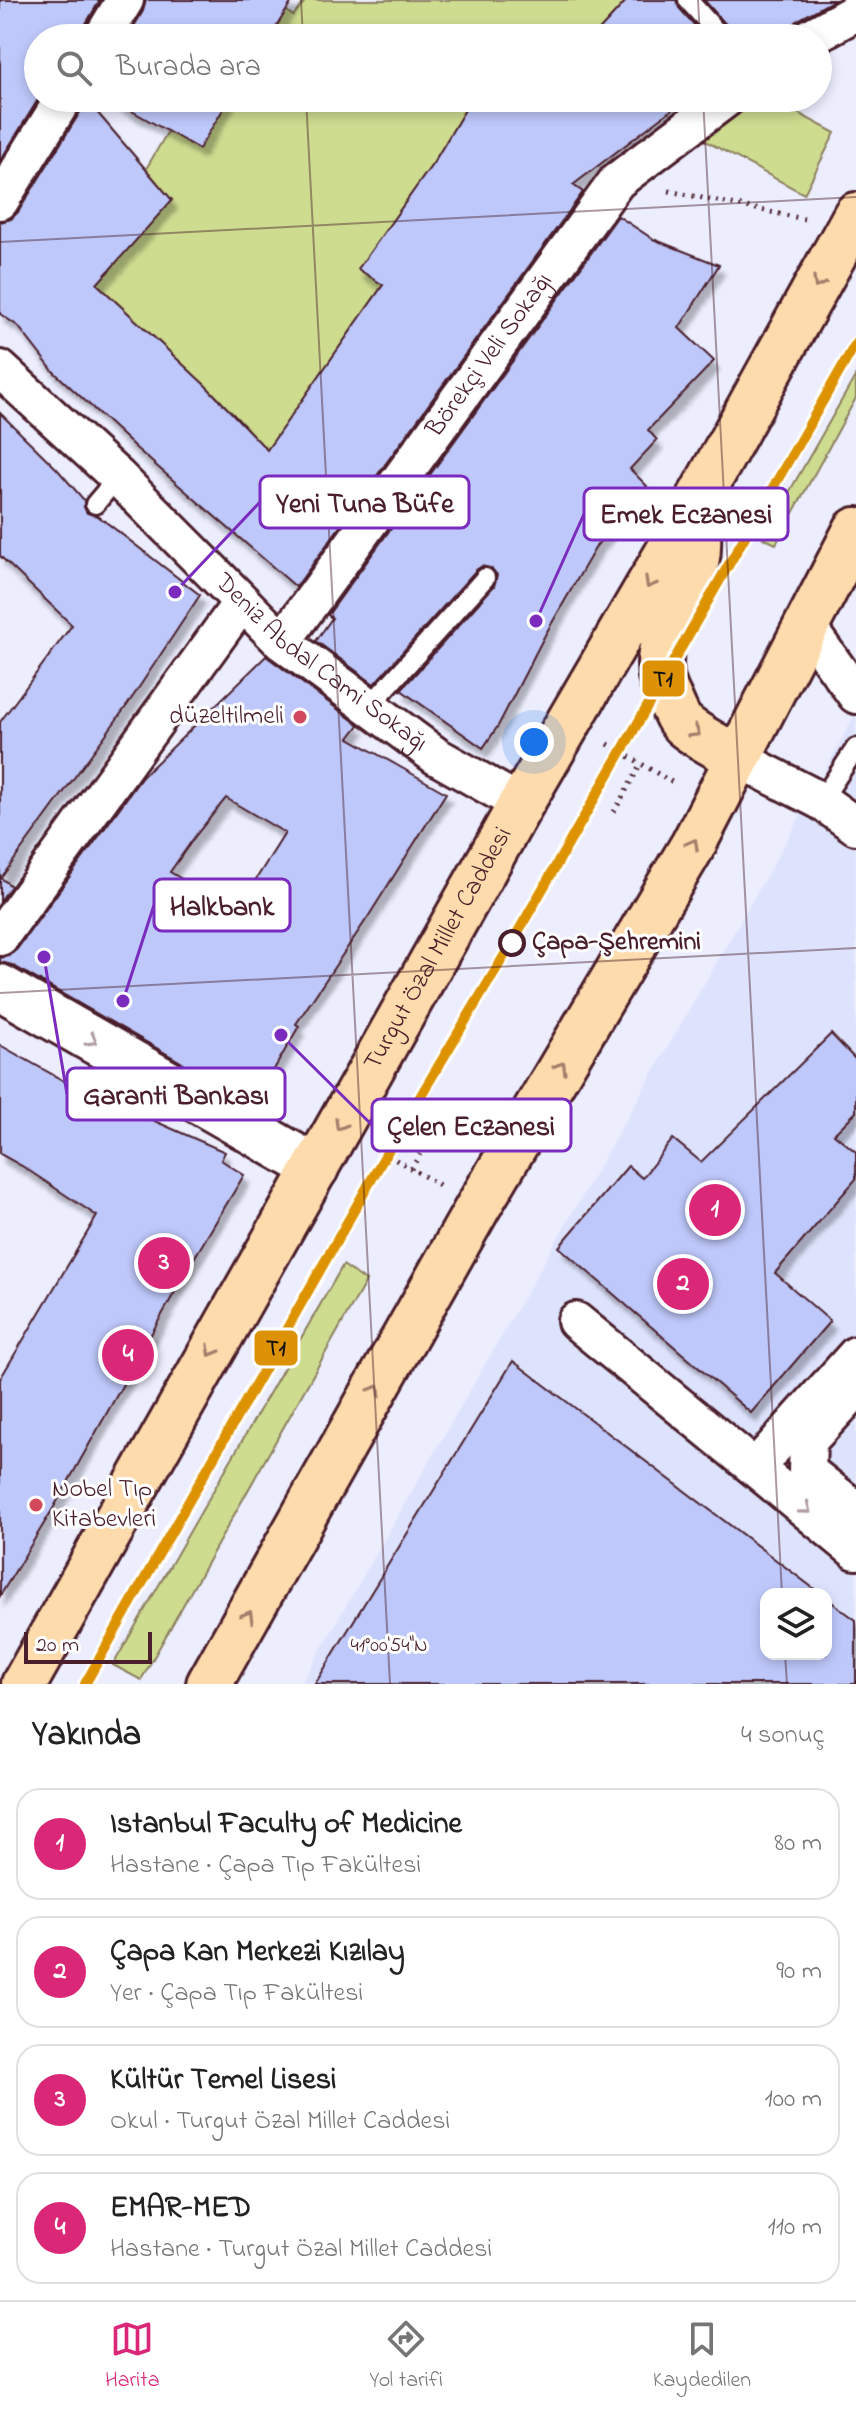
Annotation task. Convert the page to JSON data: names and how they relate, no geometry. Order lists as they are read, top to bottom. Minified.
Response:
{"streets":{"main road":["Turgut Özal Millet Caddesi"],"street":["Börekçi Veli Sokağı","Deniz Abdal Cami Sokağı"]},"crossings":[["Börekçi Veli Sokağı","Deniz Abdal Cami Sokağı"],["Deniz Abdal Cami Sokağı","Turgut Özal Millet Caddesi"]],"places":["Yeni Tuna Büfe","Emek Eczanesi","düzeltilmeli","Çapa-Şehremini","Garanti Bankası","Halkbank","Çelen Eczanesi","Nobel Tıp Kitabevleri"],"lines":["transit line T1"],"scale_bar":"20 m","page":{"search":"Burada ara","pins":["1","3","2","4"],"scale":"20 m","heading":["Yakında","4 sonuç"],"list":[{"mark":"1","name":"Istanbul Faculty of Medicine","note":"Hastane · Çapa Tıp Fakültesi","value":"80 m"},{"mark":"2","name":"Çapa Kan Merkezi Kızılay","note":"Yer · Çapa Tıp Fakültesi","value":"90 m"},{"mark":"3","name":"Kültür Temel Lisesi","note":"Okul · Turgut Özal Millet Caddesi","value":"100 m"},{"mark":"4","name":"EMAR-MED","note":"Hastane · Turgut Özal Millet Caddesi","value":"110 m"}],"nav":["Harita","Yol tarifi","Kaydedilen"]},"coordinates":["41°00'54\"N"]}
